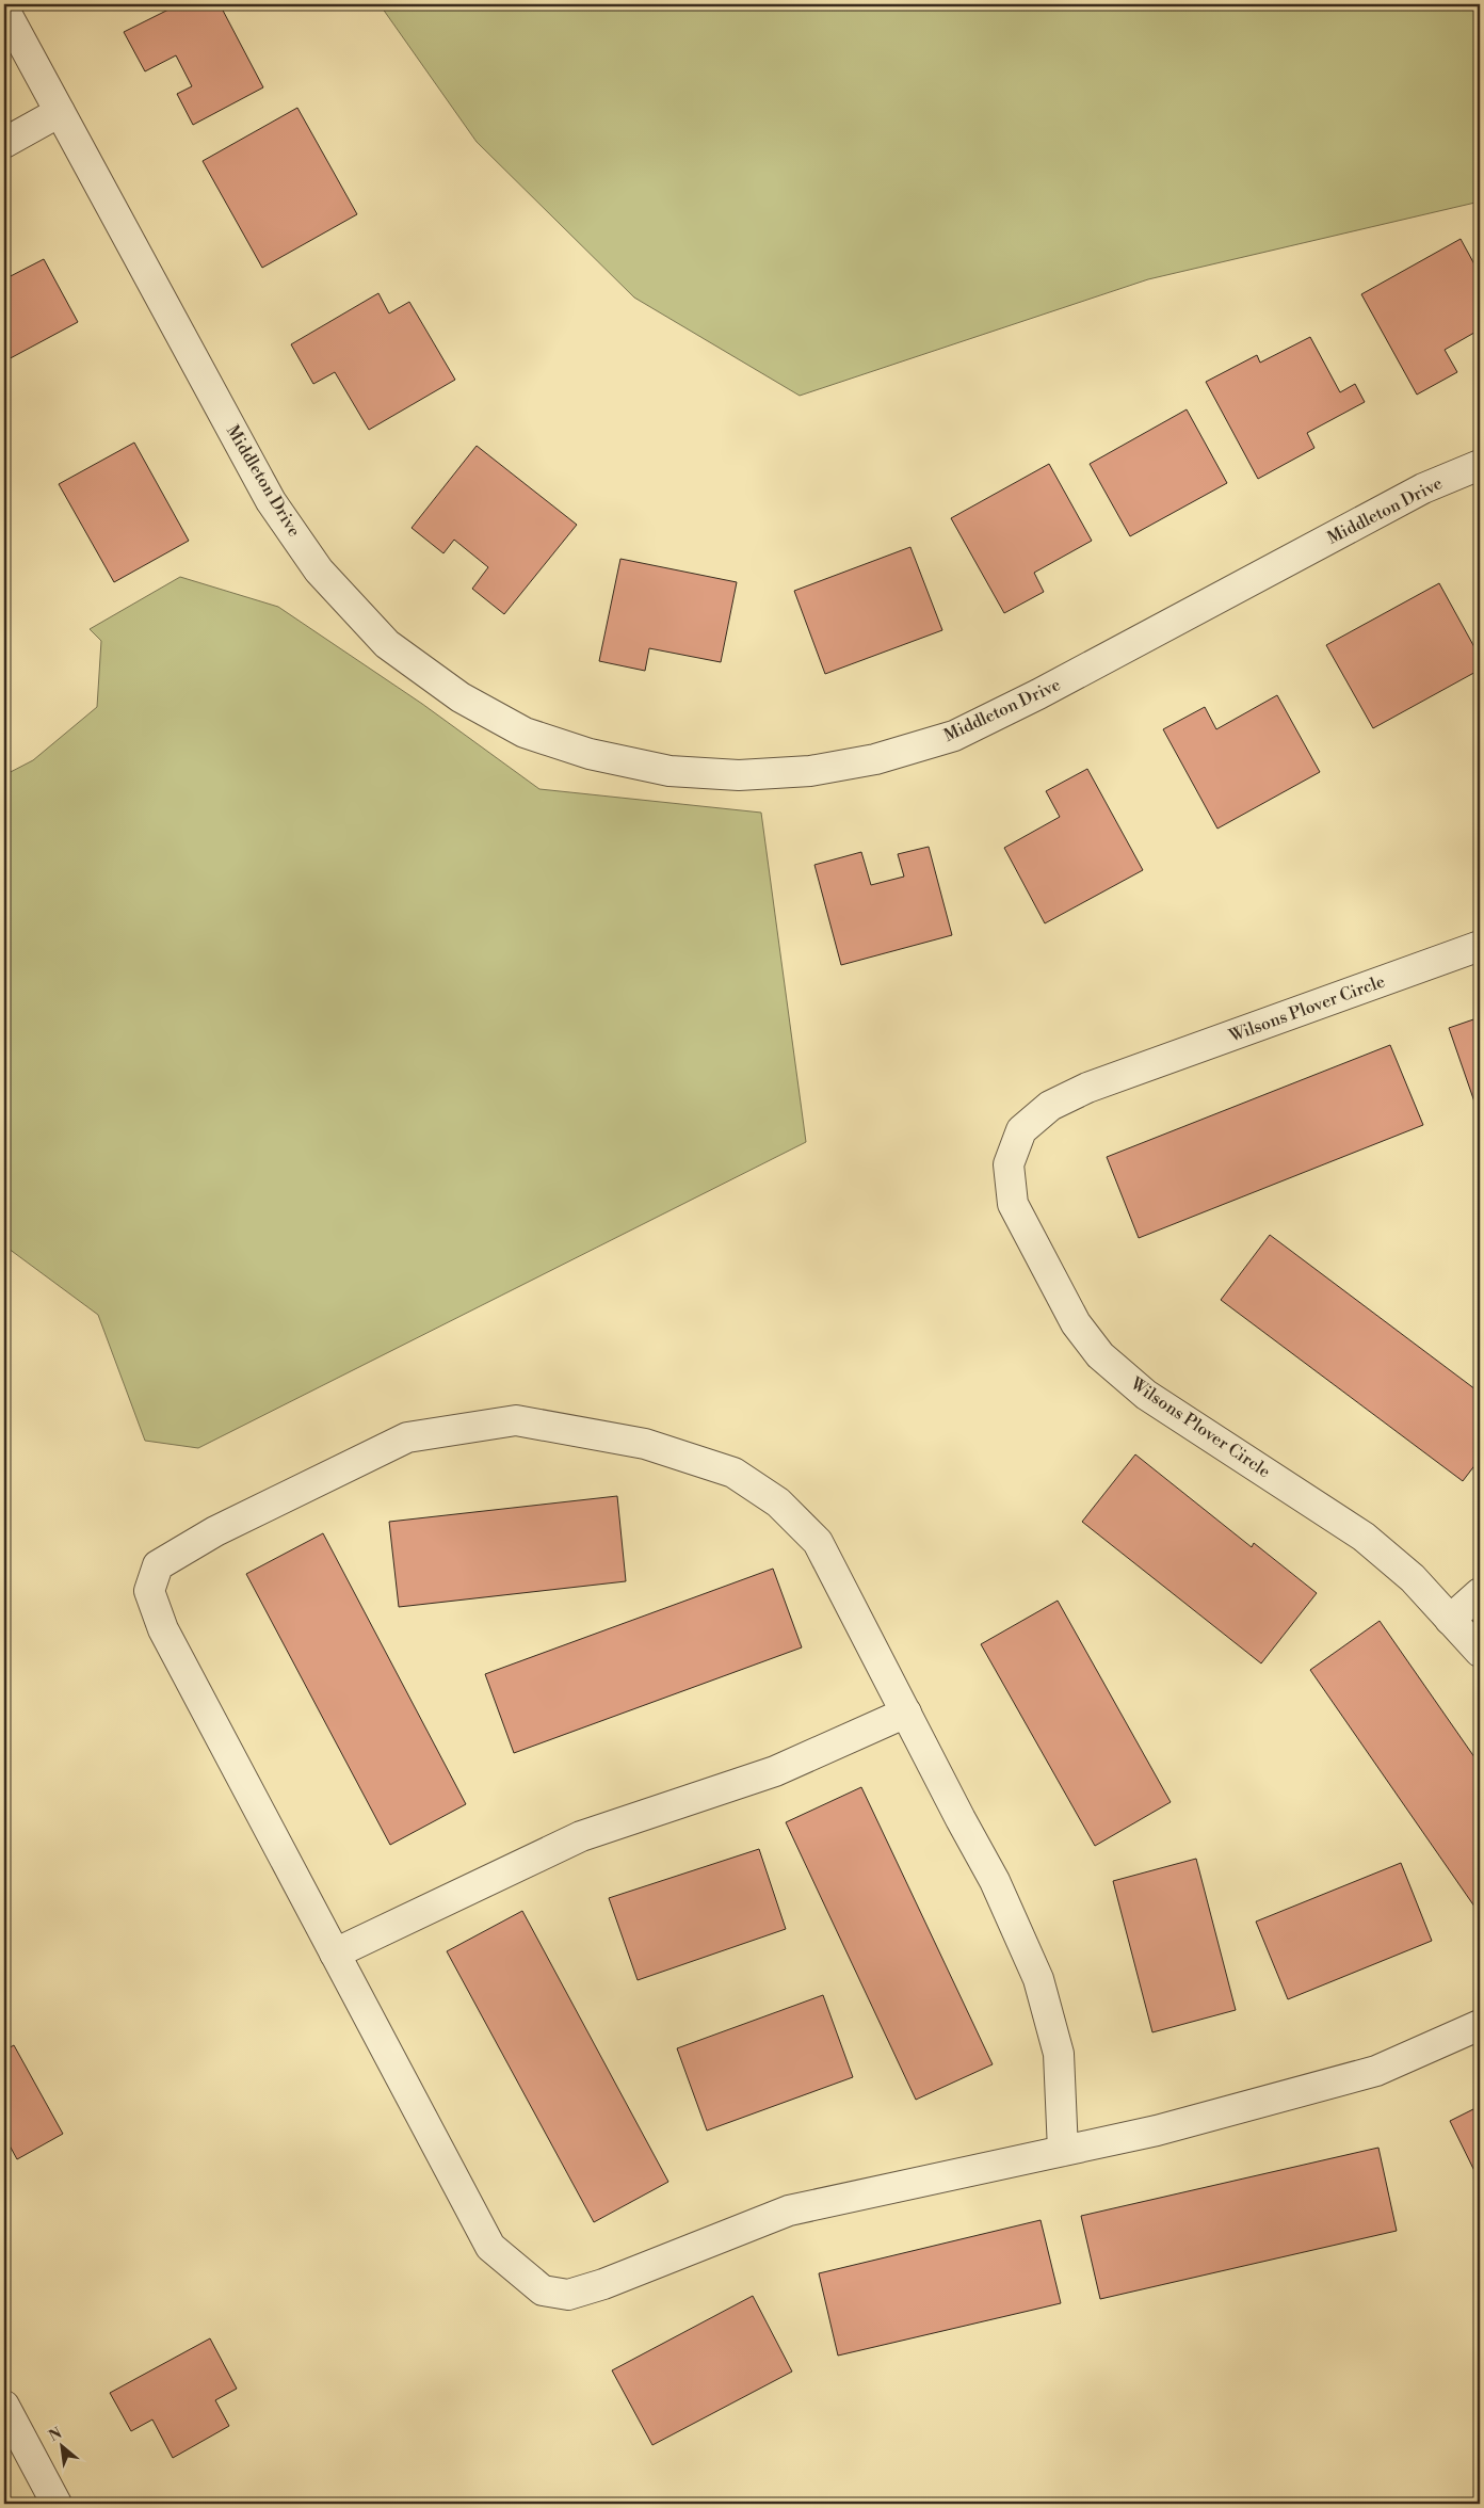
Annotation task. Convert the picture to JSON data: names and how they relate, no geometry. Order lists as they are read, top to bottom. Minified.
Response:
{"streets":{"street":["Middleton Drive","Wilsons Plover Circle"]},"north":"top left"}
